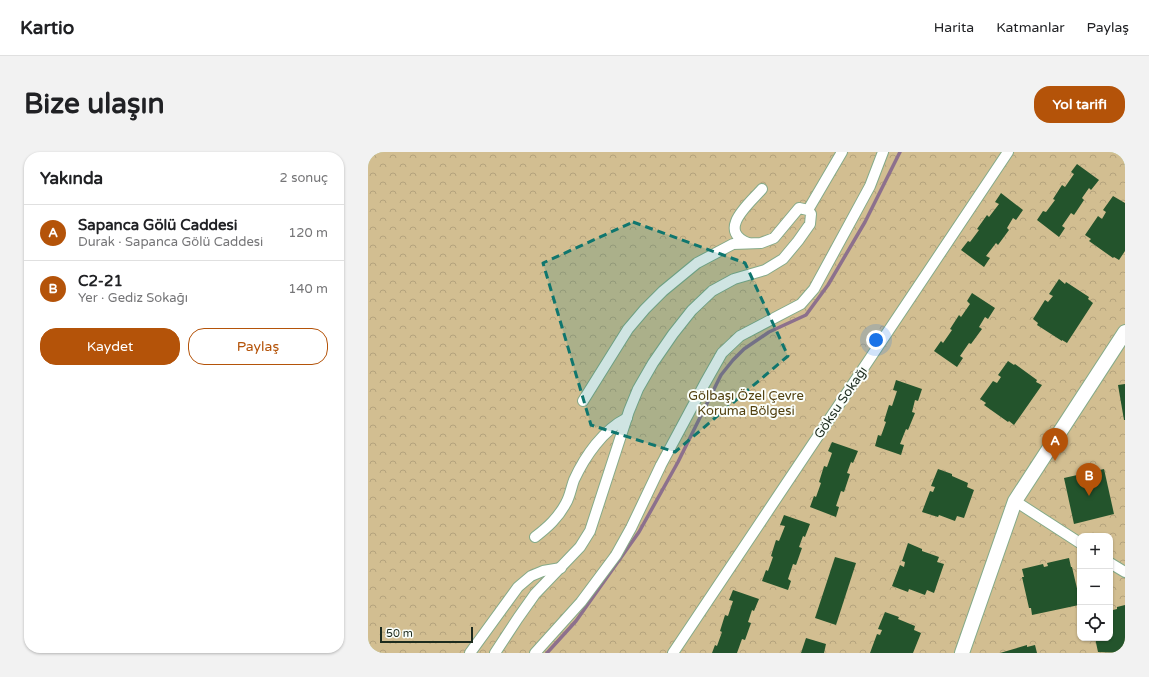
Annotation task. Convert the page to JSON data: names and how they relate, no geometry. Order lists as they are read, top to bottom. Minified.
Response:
{"streets":{"street":["Göksu Sokağı"]},"parks":["Gölbaşı Özel Çevre Koruma Bölgesi"],"scale_bar":"50 m","page":{"header":"Kartio","nav":["Harita","Katmanlar","Paylaş"],"buttons":["Yol tarifi",["Kaydet","Paylaş"]],"title":"Bize ulaşın","heading":["Yakında","2 sonuç"],"list":[{"mark":"A","name":"Sapanca Gölü Caddesi","note":"Durak · Sapanca Gölü Caddesi","value":"120 m"},{"mark":"B","name":"C2-21","note":"Yer · Gediz Sokağı","value":"140 m"}],"pins":["A","B"],"map_buttons":["+","−"],"scale":"50 m"}}
